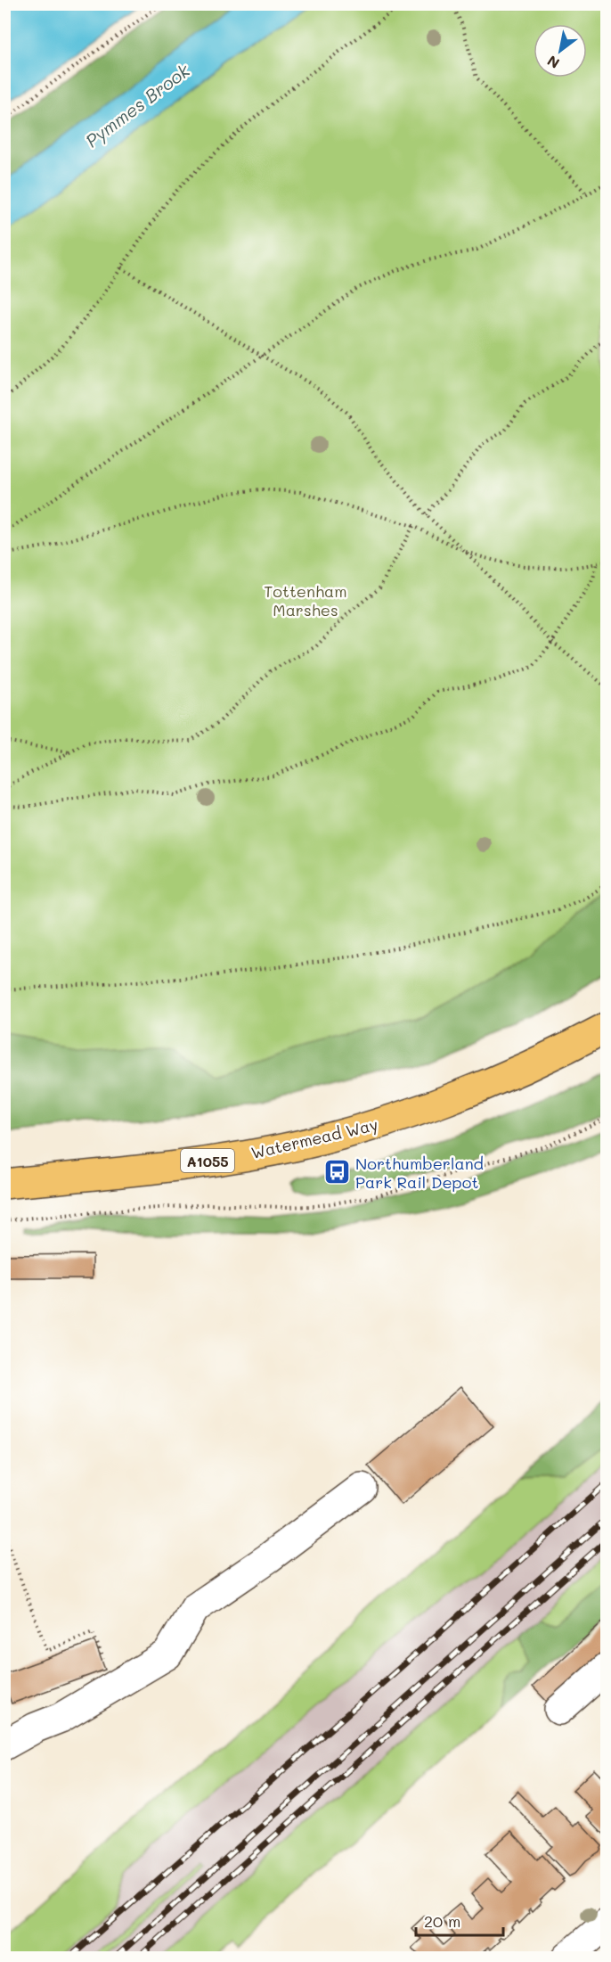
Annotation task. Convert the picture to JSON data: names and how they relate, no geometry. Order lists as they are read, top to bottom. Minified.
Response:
{"streets":{"main road":["Watermead Way","A1055"]},"water":["Pymmes Brook"],"parks":["Tottenham Marshes"],"places":{"bus stop":["Northumberland Park Rail Depot"]},"scale_bar":"20 m","north":"bottom left"}
